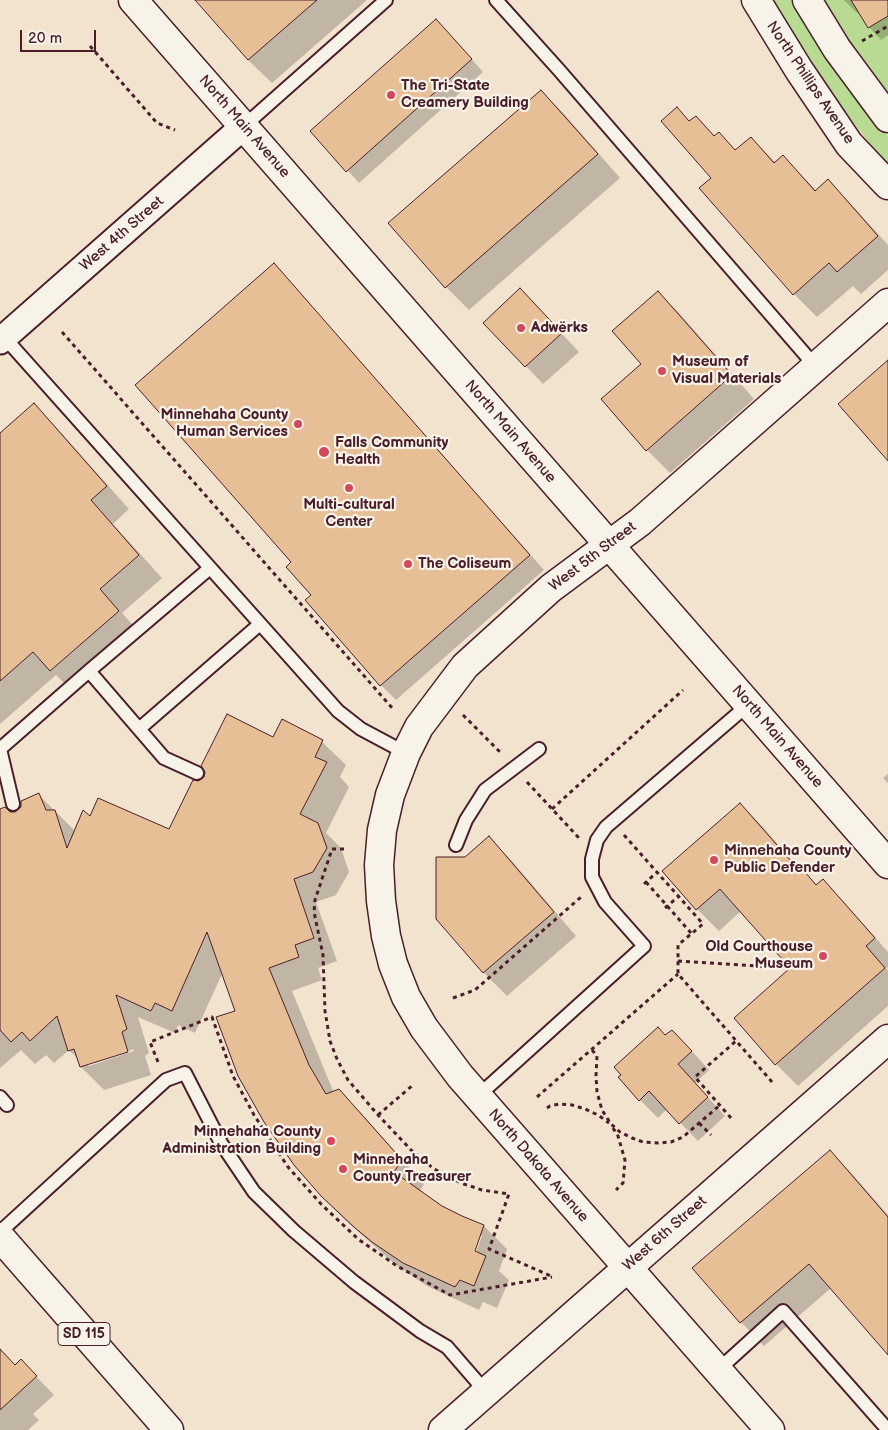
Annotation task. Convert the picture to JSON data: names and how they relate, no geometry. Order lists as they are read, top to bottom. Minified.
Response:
{"streets":{"street":["North Phillips Avenue","North Main Avenue","West 4th Street","West 5th Street","North Dakota Avenue","West 6th Street","SD 115"]},"crossings":[["North Main Avenue","West 4th Street"],["North Main Avenue","West 5th Street"],["West 5th Street","North Dakota Avenue"],["North Dakota Avenue","West 6th Street"]],"places":["The Tri-State Creamery Building","Adwёrks","Museum of Visual Materials","Minnehaha County Human Services","Falls Community Health","Multi-cultural Center","The Coliseum","Minnehaha County Public Defender","Old Courthouse Museum","Minnehaha County Administration Building","Minnehaha County Treasurer"],"scale_bar":"20 m"}
